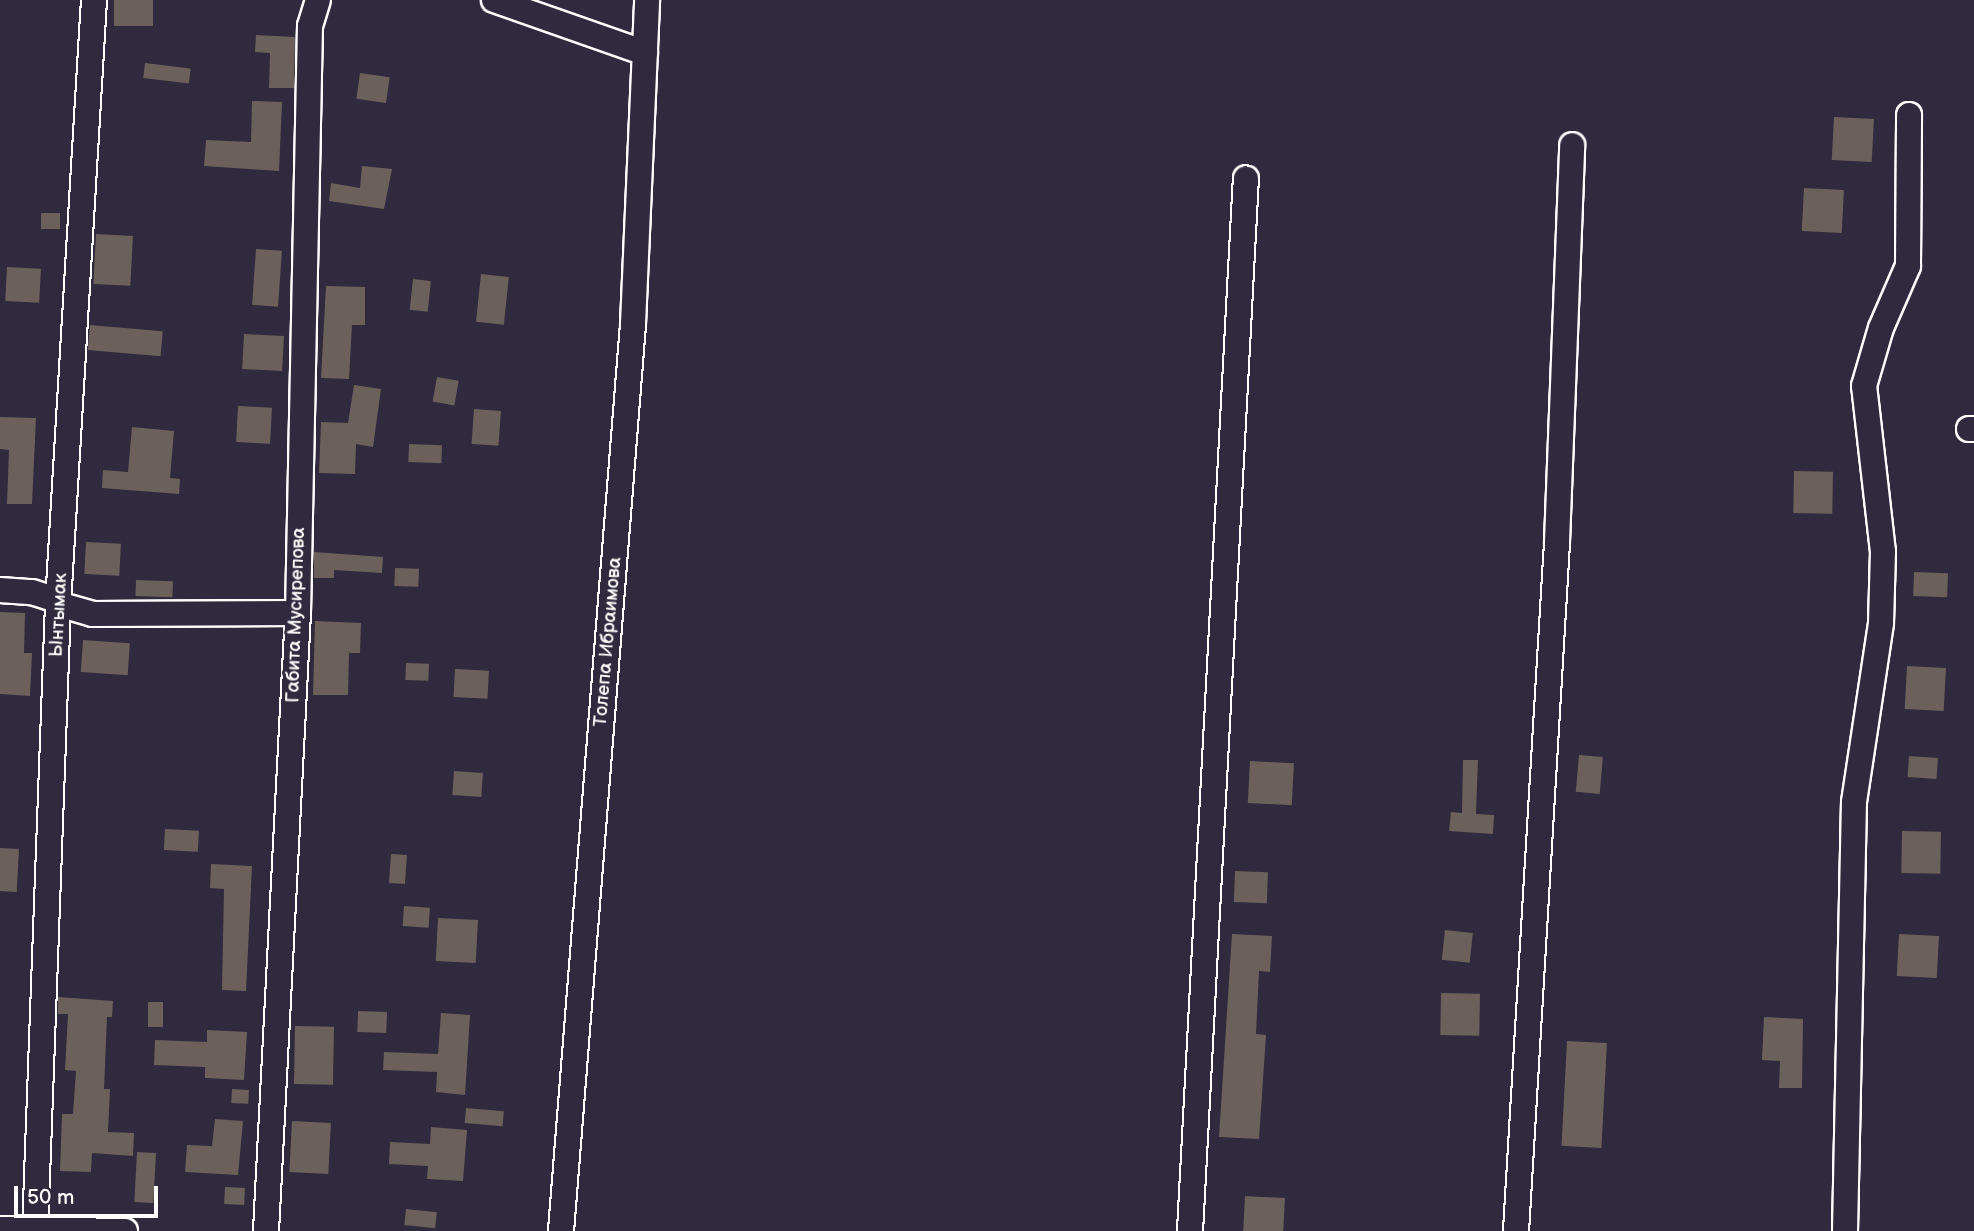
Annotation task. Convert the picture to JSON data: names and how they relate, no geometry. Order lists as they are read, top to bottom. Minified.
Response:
{"streets":{"street":["Ынтымак","Габита Мусирепова","Толепа Ибраимова"]},"scale_bar":"50 m"}
